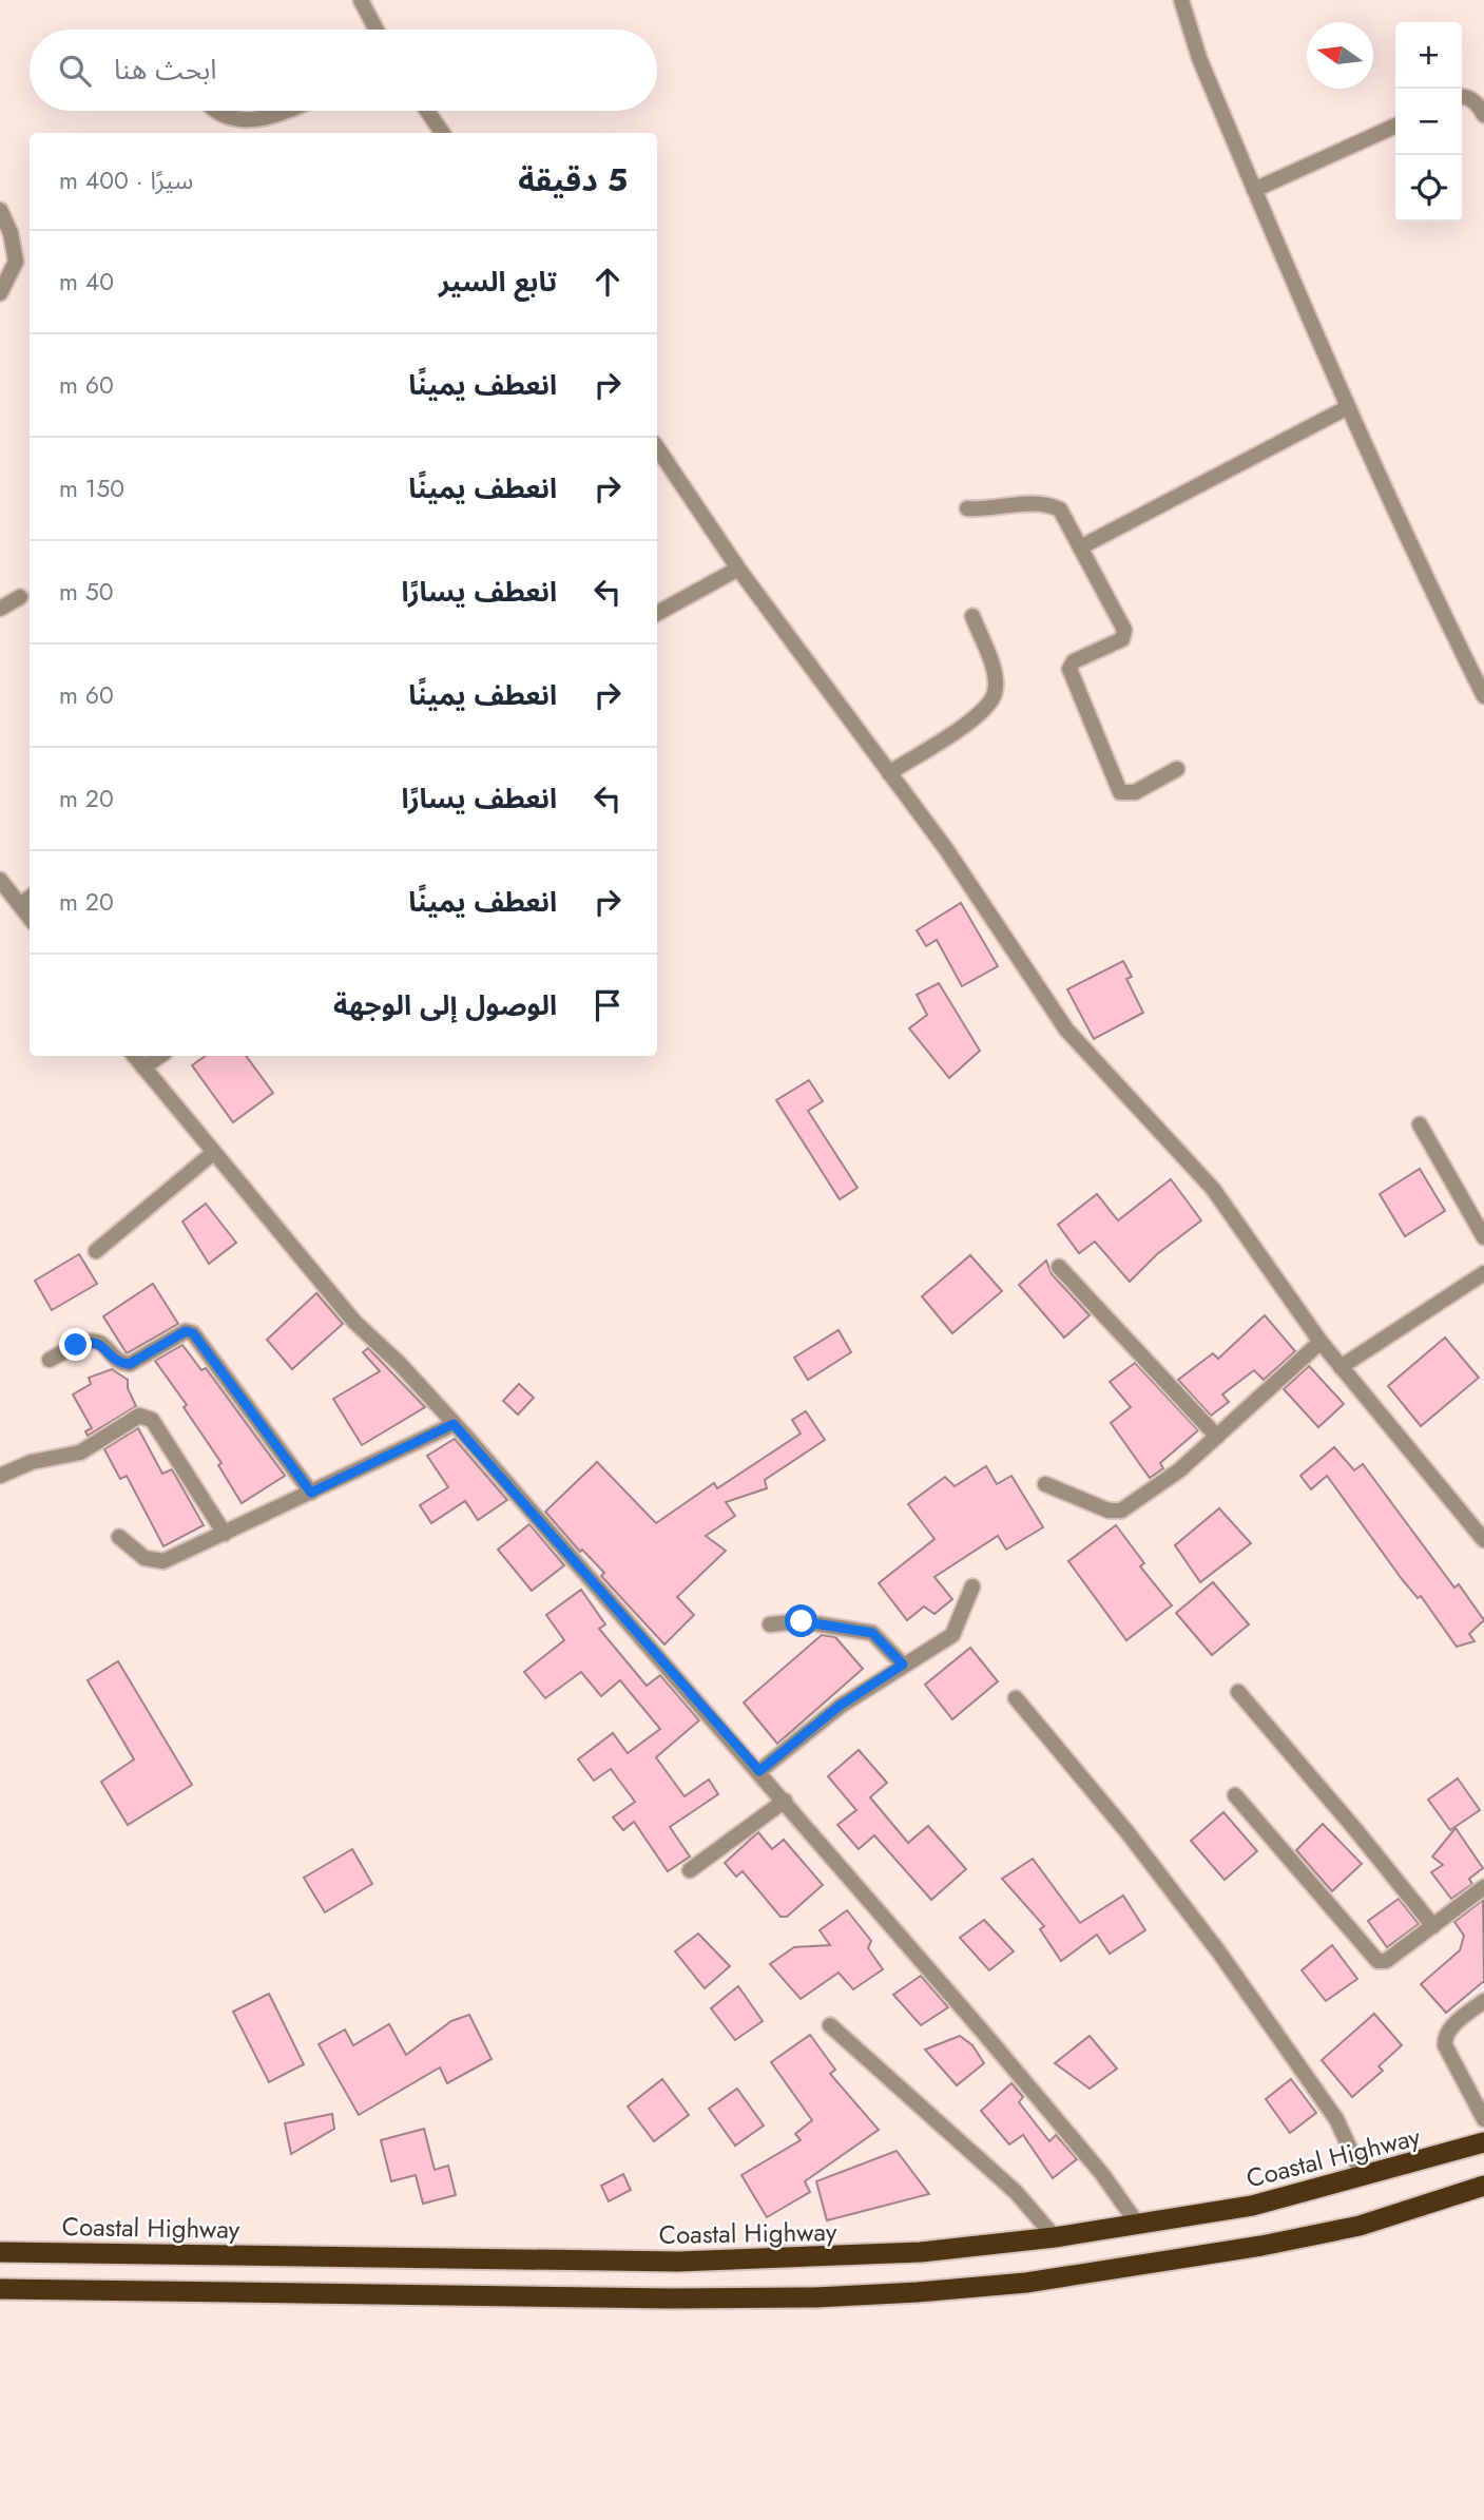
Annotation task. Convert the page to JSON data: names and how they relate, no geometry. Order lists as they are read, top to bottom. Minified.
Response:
{"streets":{"highway":["Coastal Highway"]},"north":"left","page":{"map_buttons":["+","−"],"search":"ابحث هنا","heading":["5 دقيقة","سيرًا · 400 m"],"list":[["تابع السير","40 m"],["انعطف يمينًا","60 m"],["انعطف يمينًا","150 m"],["انعطف يسارًا","50 m"],["انعطف يمينًا","60 m"],["انعطف يسارًا","20 m"],["انعطف يمينًا","20 m"],"الوصول إلى الوجهة"]}}
